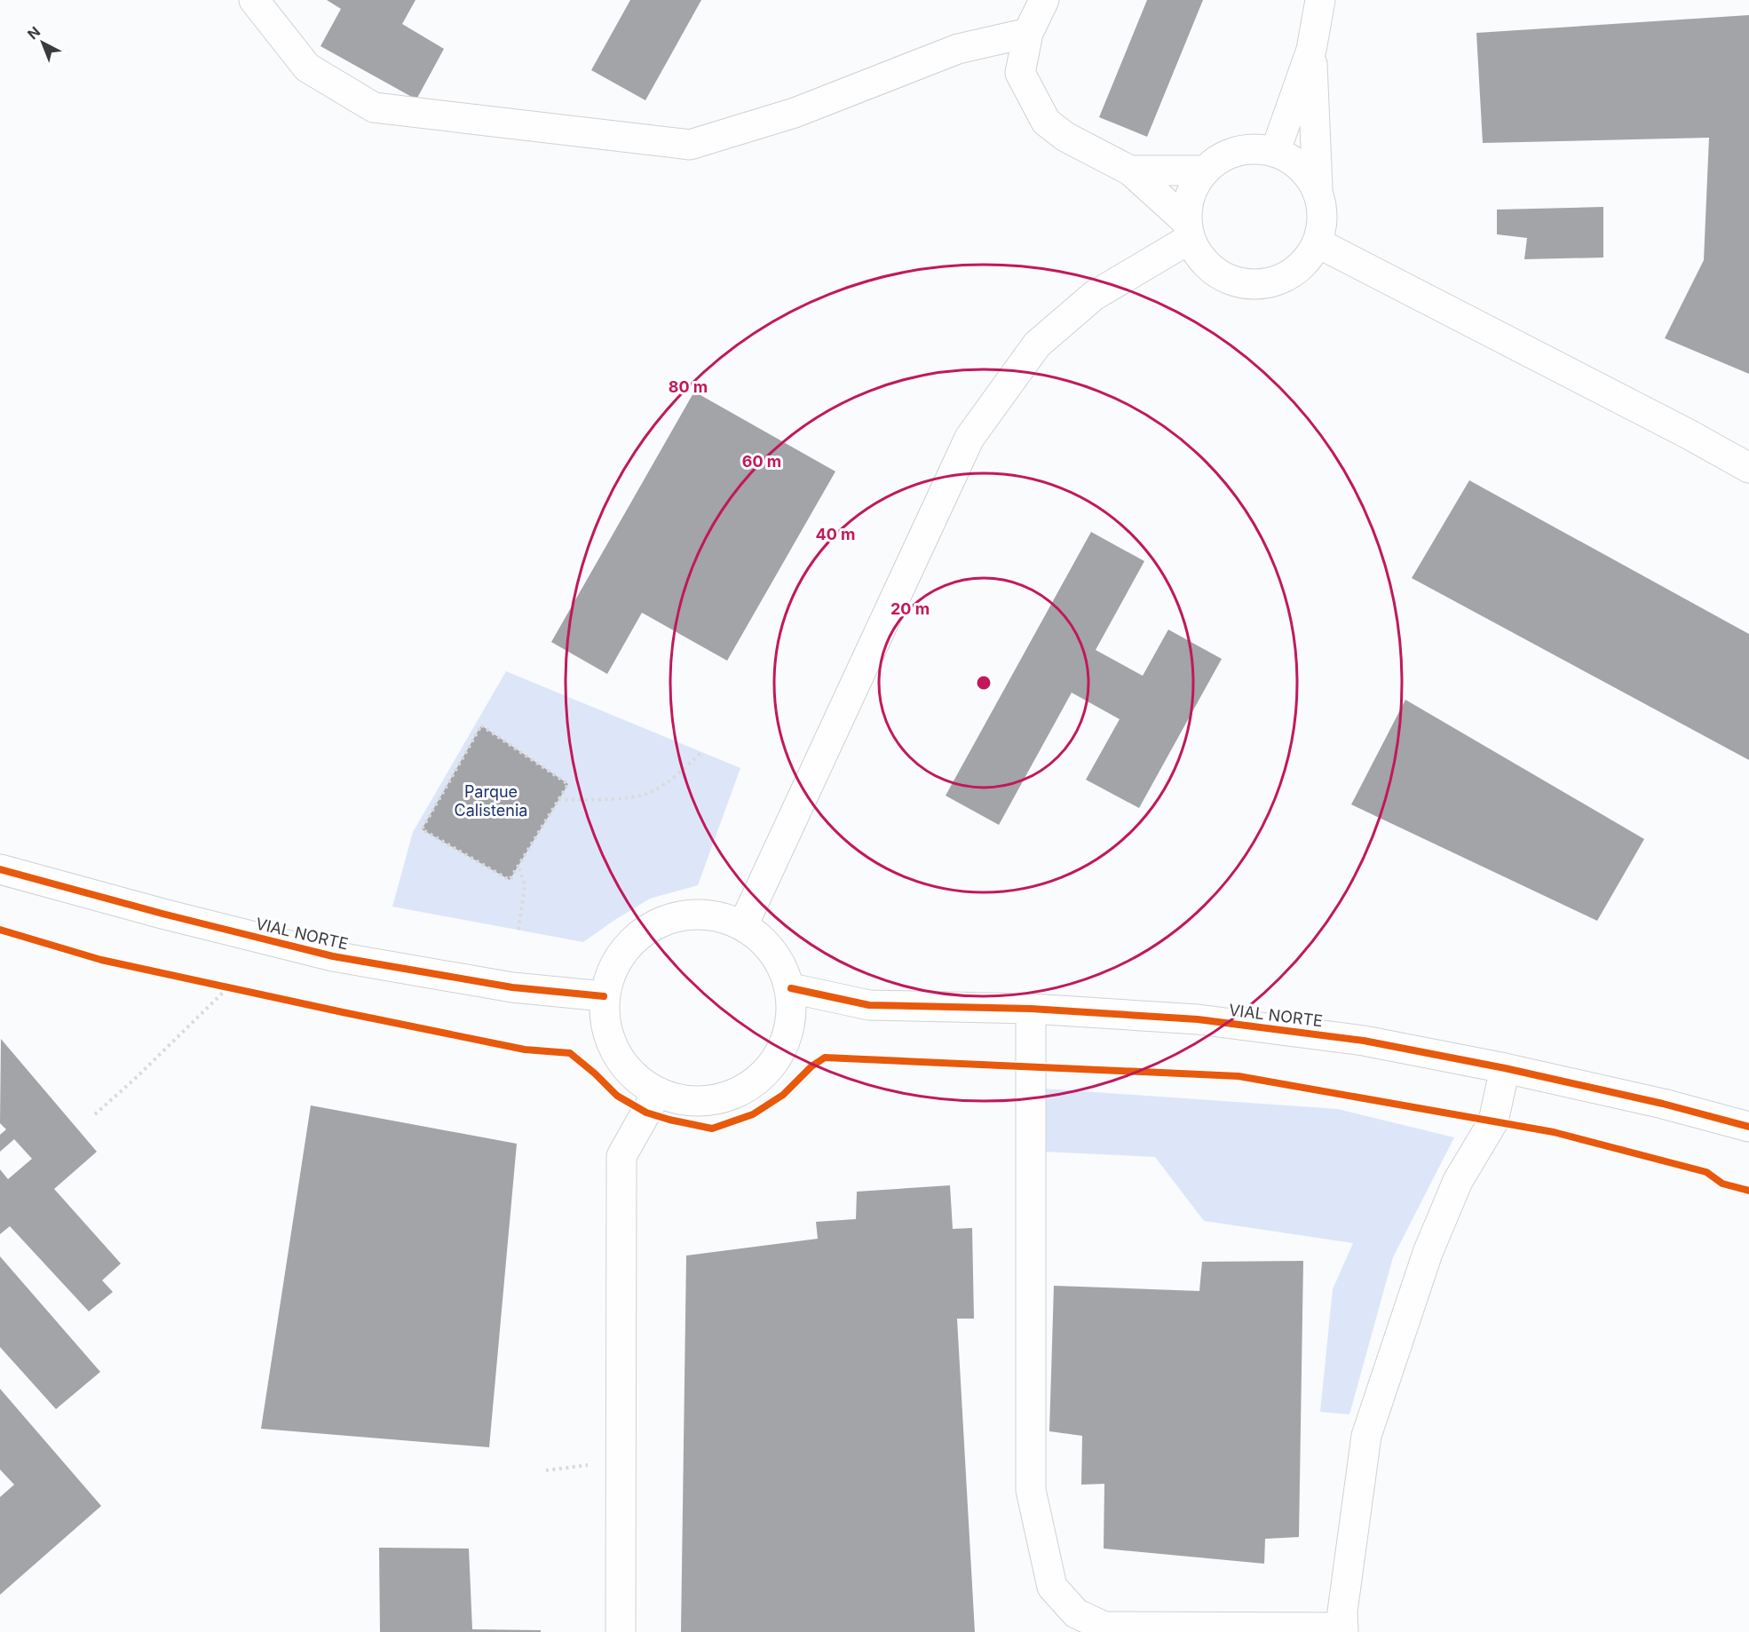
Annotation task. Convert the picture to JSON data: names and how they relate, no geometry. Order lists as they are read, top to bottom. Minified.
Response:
{"streets":{"street":["VIAL NORTE"]},"parks":["Parque Calistenia"],"north":"top left","rings":["80 m","60 m","40 m","20 m"]}
